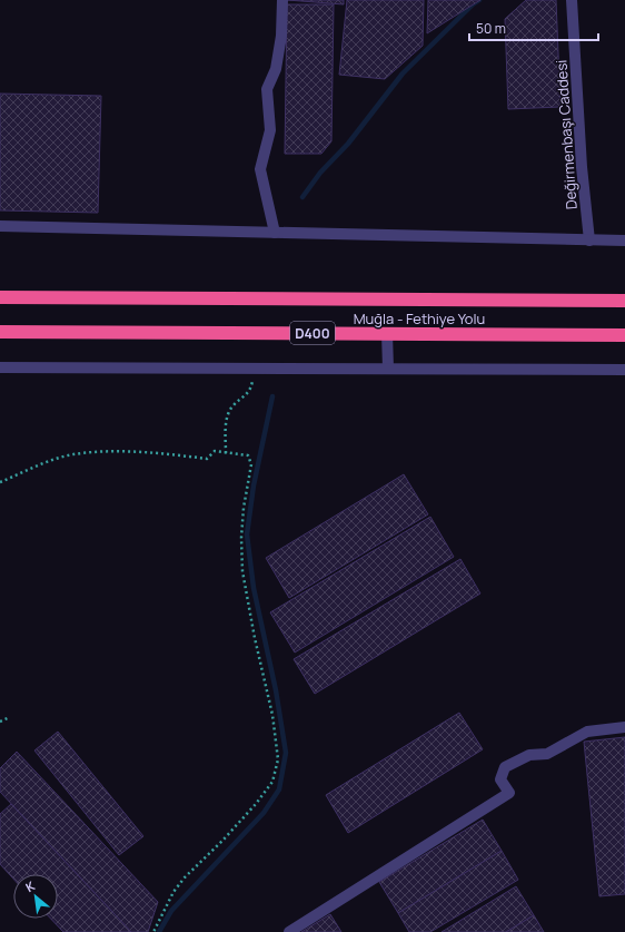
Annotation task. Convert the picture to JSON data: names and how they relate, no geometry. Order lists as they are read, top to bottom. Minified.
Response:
{"streets":{"highway":["Muğla - Fethiye Yolu","D400"],"street":["Değirmenbaşı Caddesi"]},"scale_bar":"50 m","north":"top left"}
